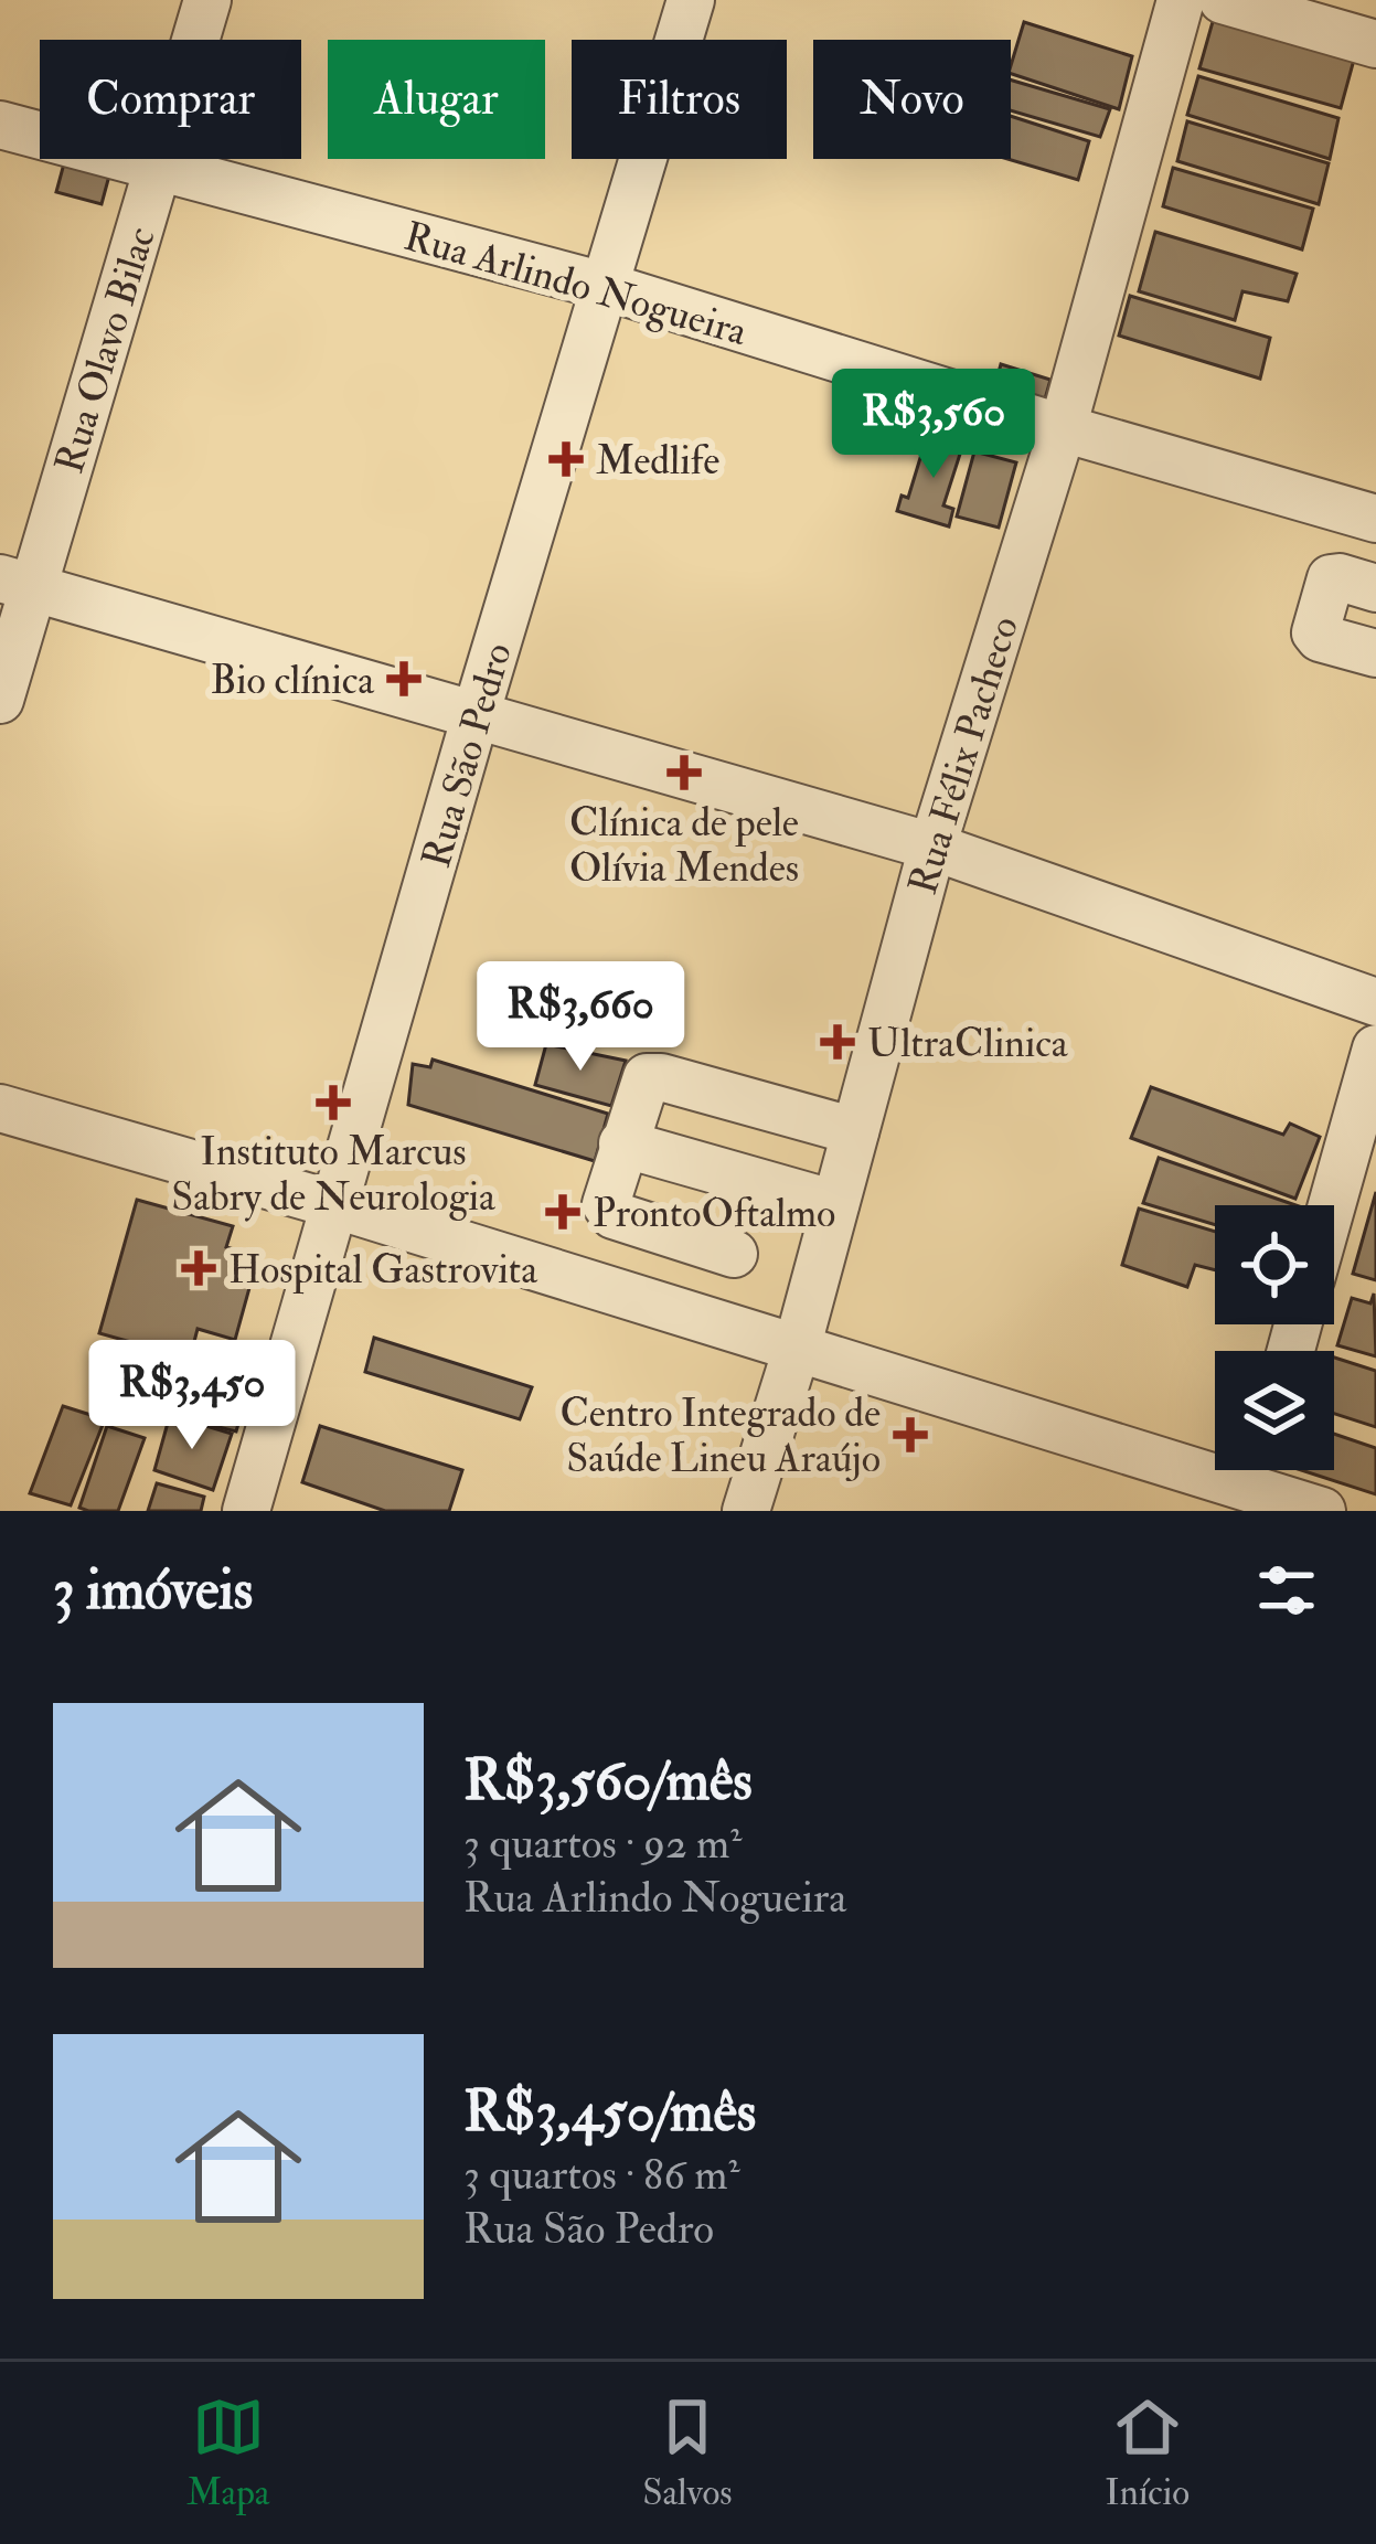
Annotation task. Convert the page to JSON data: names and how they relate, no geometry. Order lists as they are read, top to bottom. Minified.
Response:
{"streets":{"street":["Rua Arlindo Nogueira","Rua Olavo Bilac","Rua São Pedro","Rua Félix Pacheco"]},"crossings":[["Rua Arlindo Nogueira","Rua Olavo Bilac"],["Rua Arlindo Nogueira","Rua São Pedro"],["Rua Arlindo Nogueira","Rua Félix Pacheco"]],"places":{"health":["Medlife","Bio clínica","Clínica de pele Olívia Mendes","UltraClinica","Instituto Marcus Sabry de Neurologia","ProntoOftalmo","Hospital Gastrovita","Centro Integrado de Saúde Lineu Araújo"]},"page":{"chip":["Comprar","Alugar","Filtros","Novo"],"price":["R$3,560","R$3,660","R$3,450"],"heading":"3 imóveis","list":[{"name":"R$3,560/mês","note":"3 quartos · 92 m² · Rua Arlindo Nogueira"},{"name":"R$3,450/mês","note":"3 quartos · 86 m² · Rua São Pedro"}],"tabs":["Mapa","Salvos","Início"]}}
